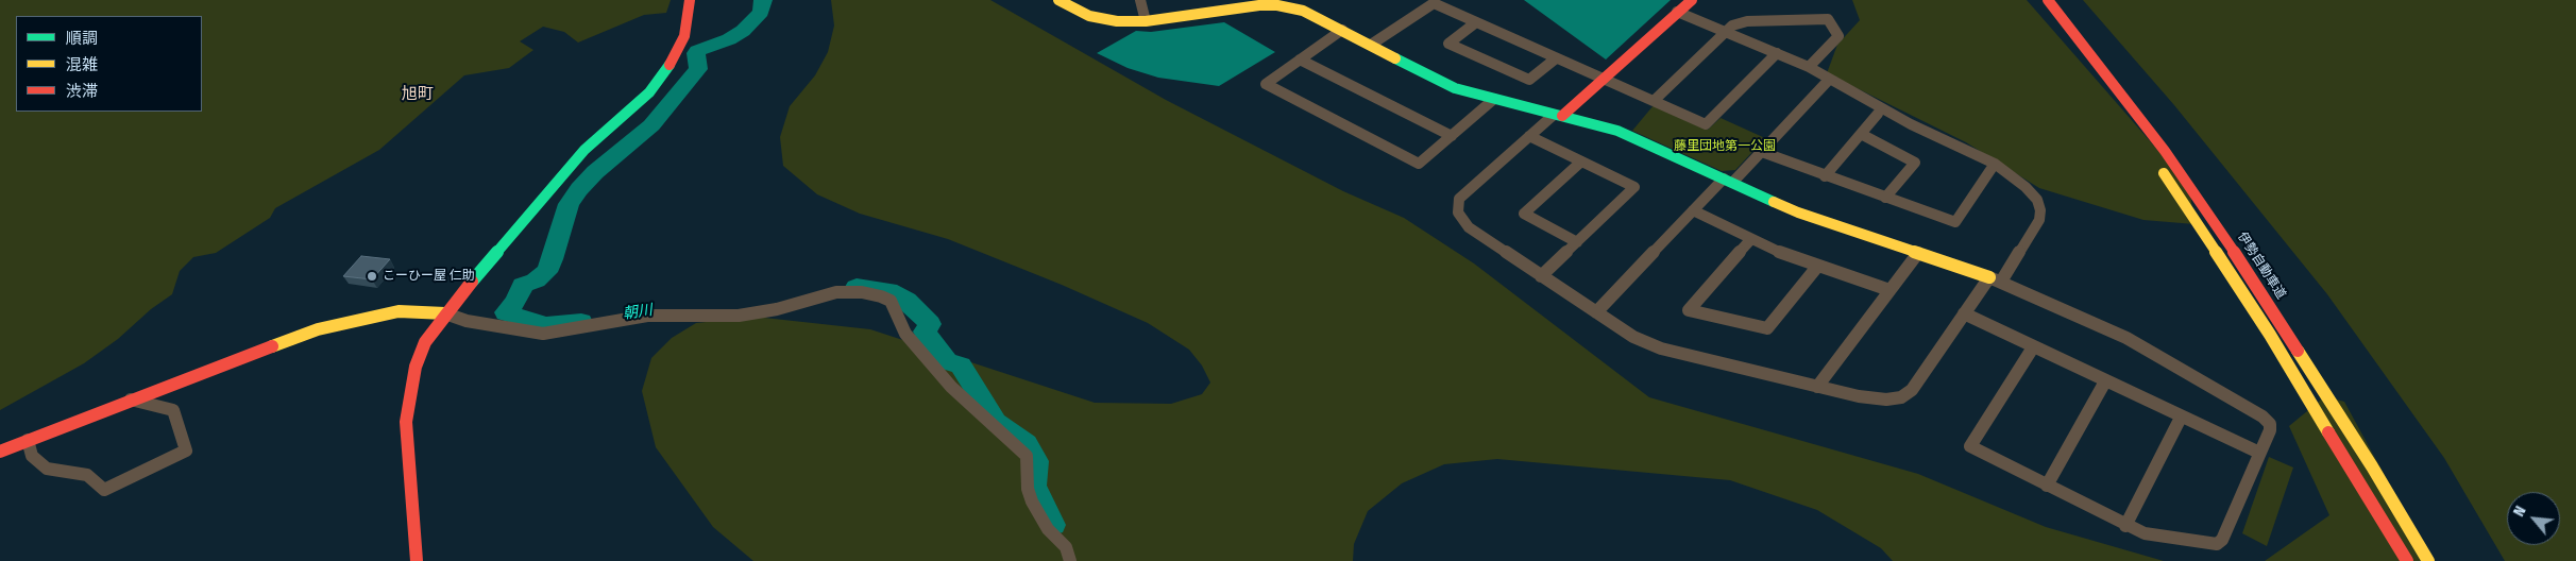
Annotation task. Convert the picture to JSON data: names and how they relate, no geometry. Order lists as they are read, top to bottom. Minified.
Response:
{"streets":{"main road":["伊勢自動車道"]},"districts":["旭町"],"water":["朝川"],"parks":["藤里団地第一公園"],"places":["こーひー屋 仁助"],"legend":["順調","混雑","渋滞"],"north":"top left"}
